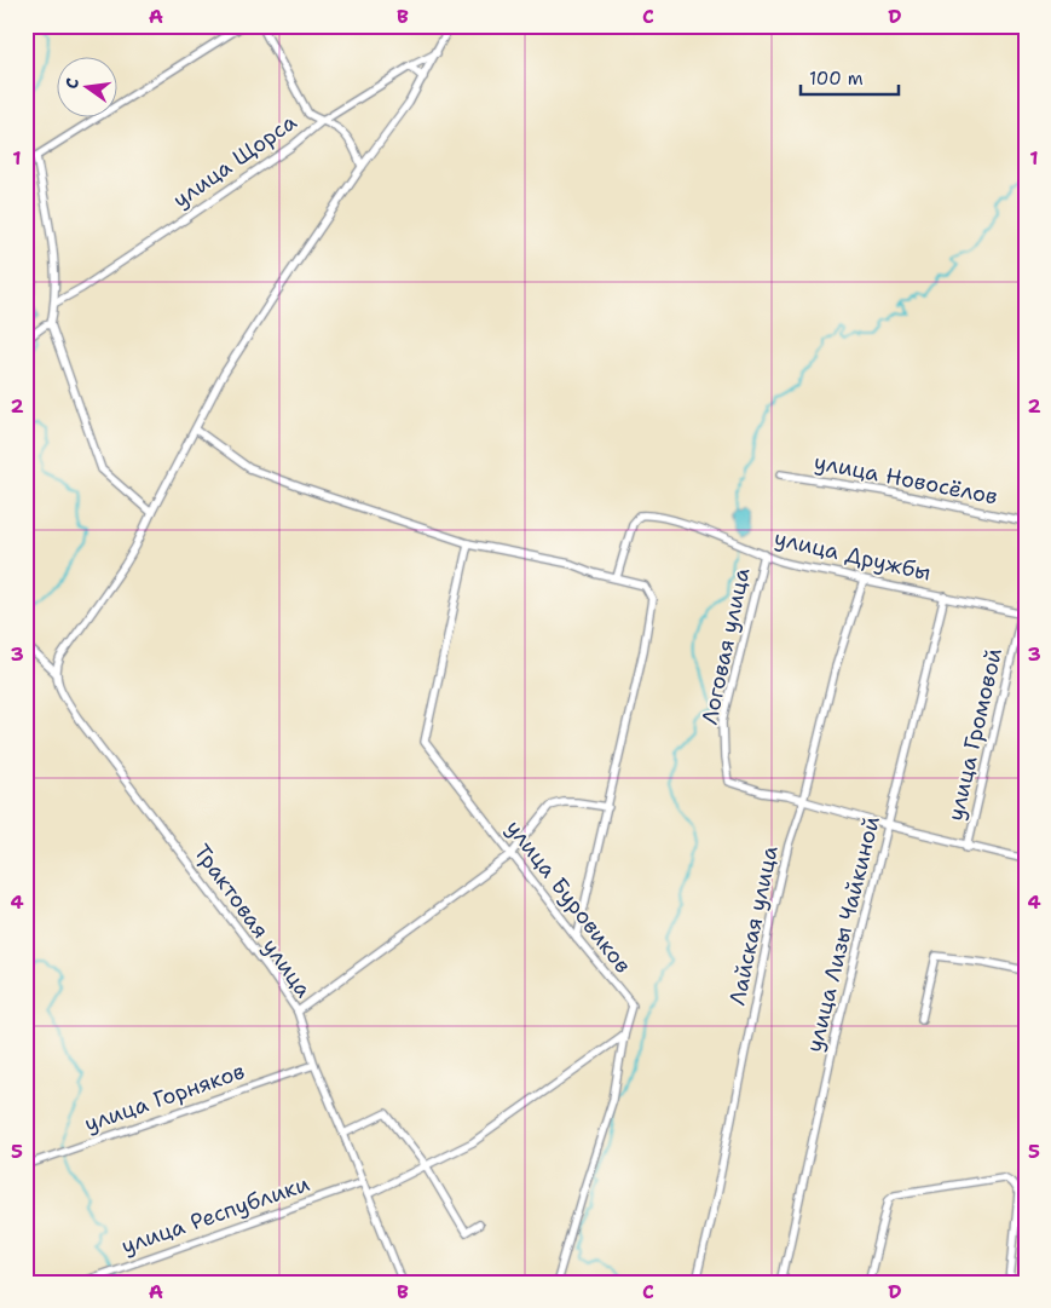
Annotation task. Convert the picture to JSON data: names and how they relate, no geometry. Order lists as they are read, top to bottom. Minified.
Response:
{"streets":{"street":["улица Щорса","улица Новосёлов","улица Дружбы","Логовая улица","улица Громовой","улица Буровиков","Трактовая улица","Лайская улица","улица Лизы Чайкиной","улица Горняков","улица Республики"]},"crossings":[["улица Дружбы","Логовая улица"],["улица Дружбы","улица Громовой"],["улица Дружбы","Лайская улица"],["улица Дружбы","улица Лизы Чайкиной"],["Логовая улица","Лайская улица"],["Трактовая улица","улица Горняков"],["Трактовая улица","улица Республики"]],"scale_bar":"100 m","north":"left","grid":{"columns":["A","B","C","D"],"rows":["1","2","3","4","5"]}}
